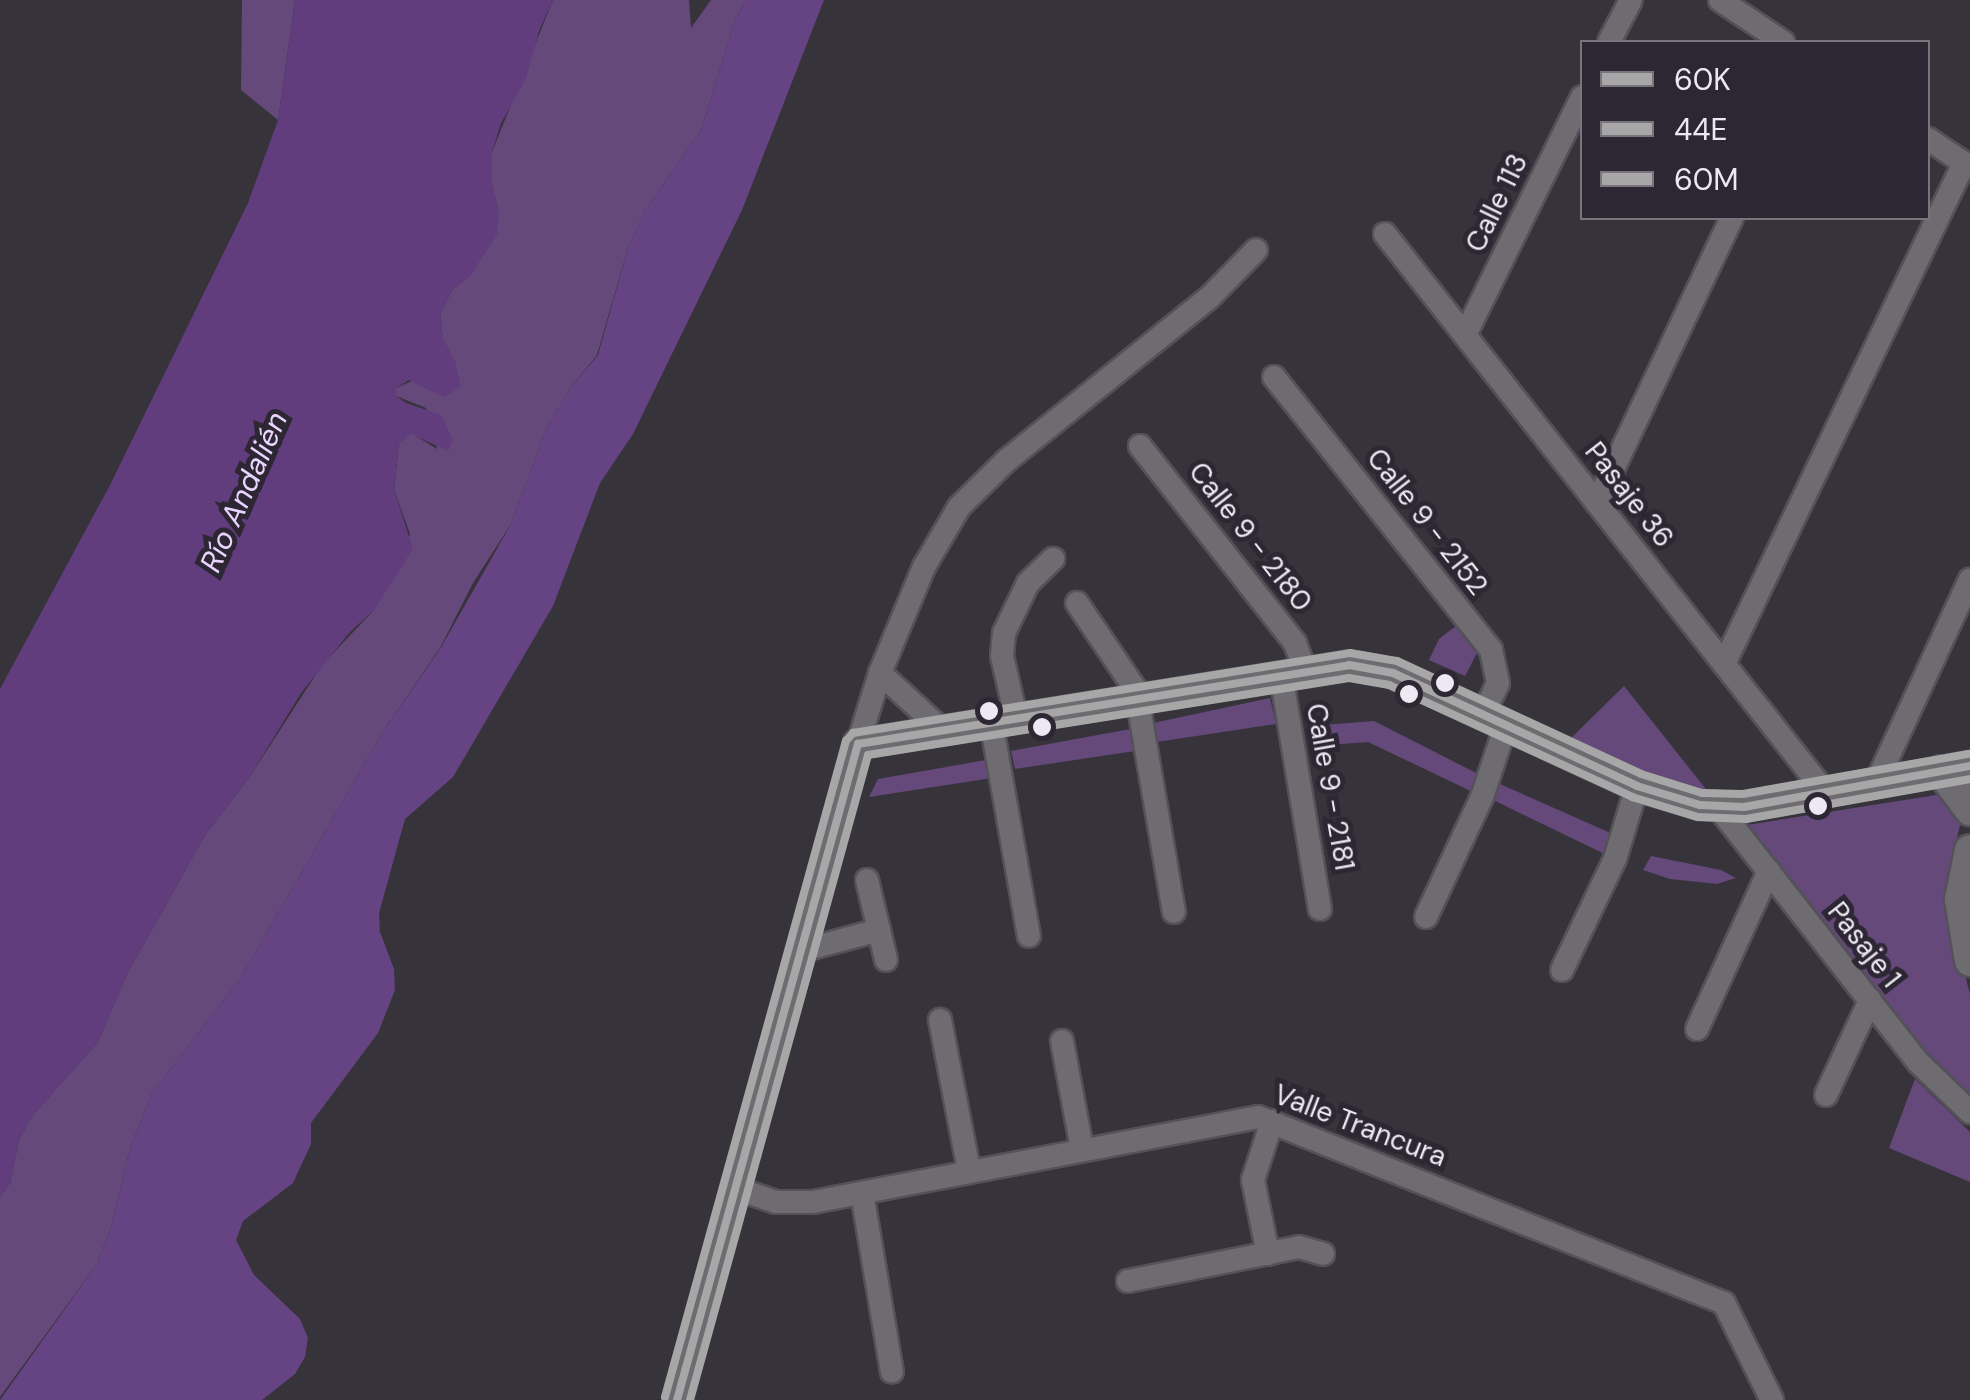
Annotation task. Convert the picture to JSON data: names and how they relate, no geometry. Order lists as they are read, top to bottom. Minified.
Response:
{"streets":{"street":["Calle 113","Pasaje 36","Calle 9 - 2152","Calle 9 - 2180","Calle 9 - 2181","Pasaje 1","Valle Trancura"]},"crossings":[["Calle 113","Pasaje 36"],["Calle 9 - 2180","Calle 9 - 2181"]],"water":["Río Andalién"],"lines":["transit line 60M","transit line 60K","transit line 44E"],"legend":["60K","44E","60M"]}
